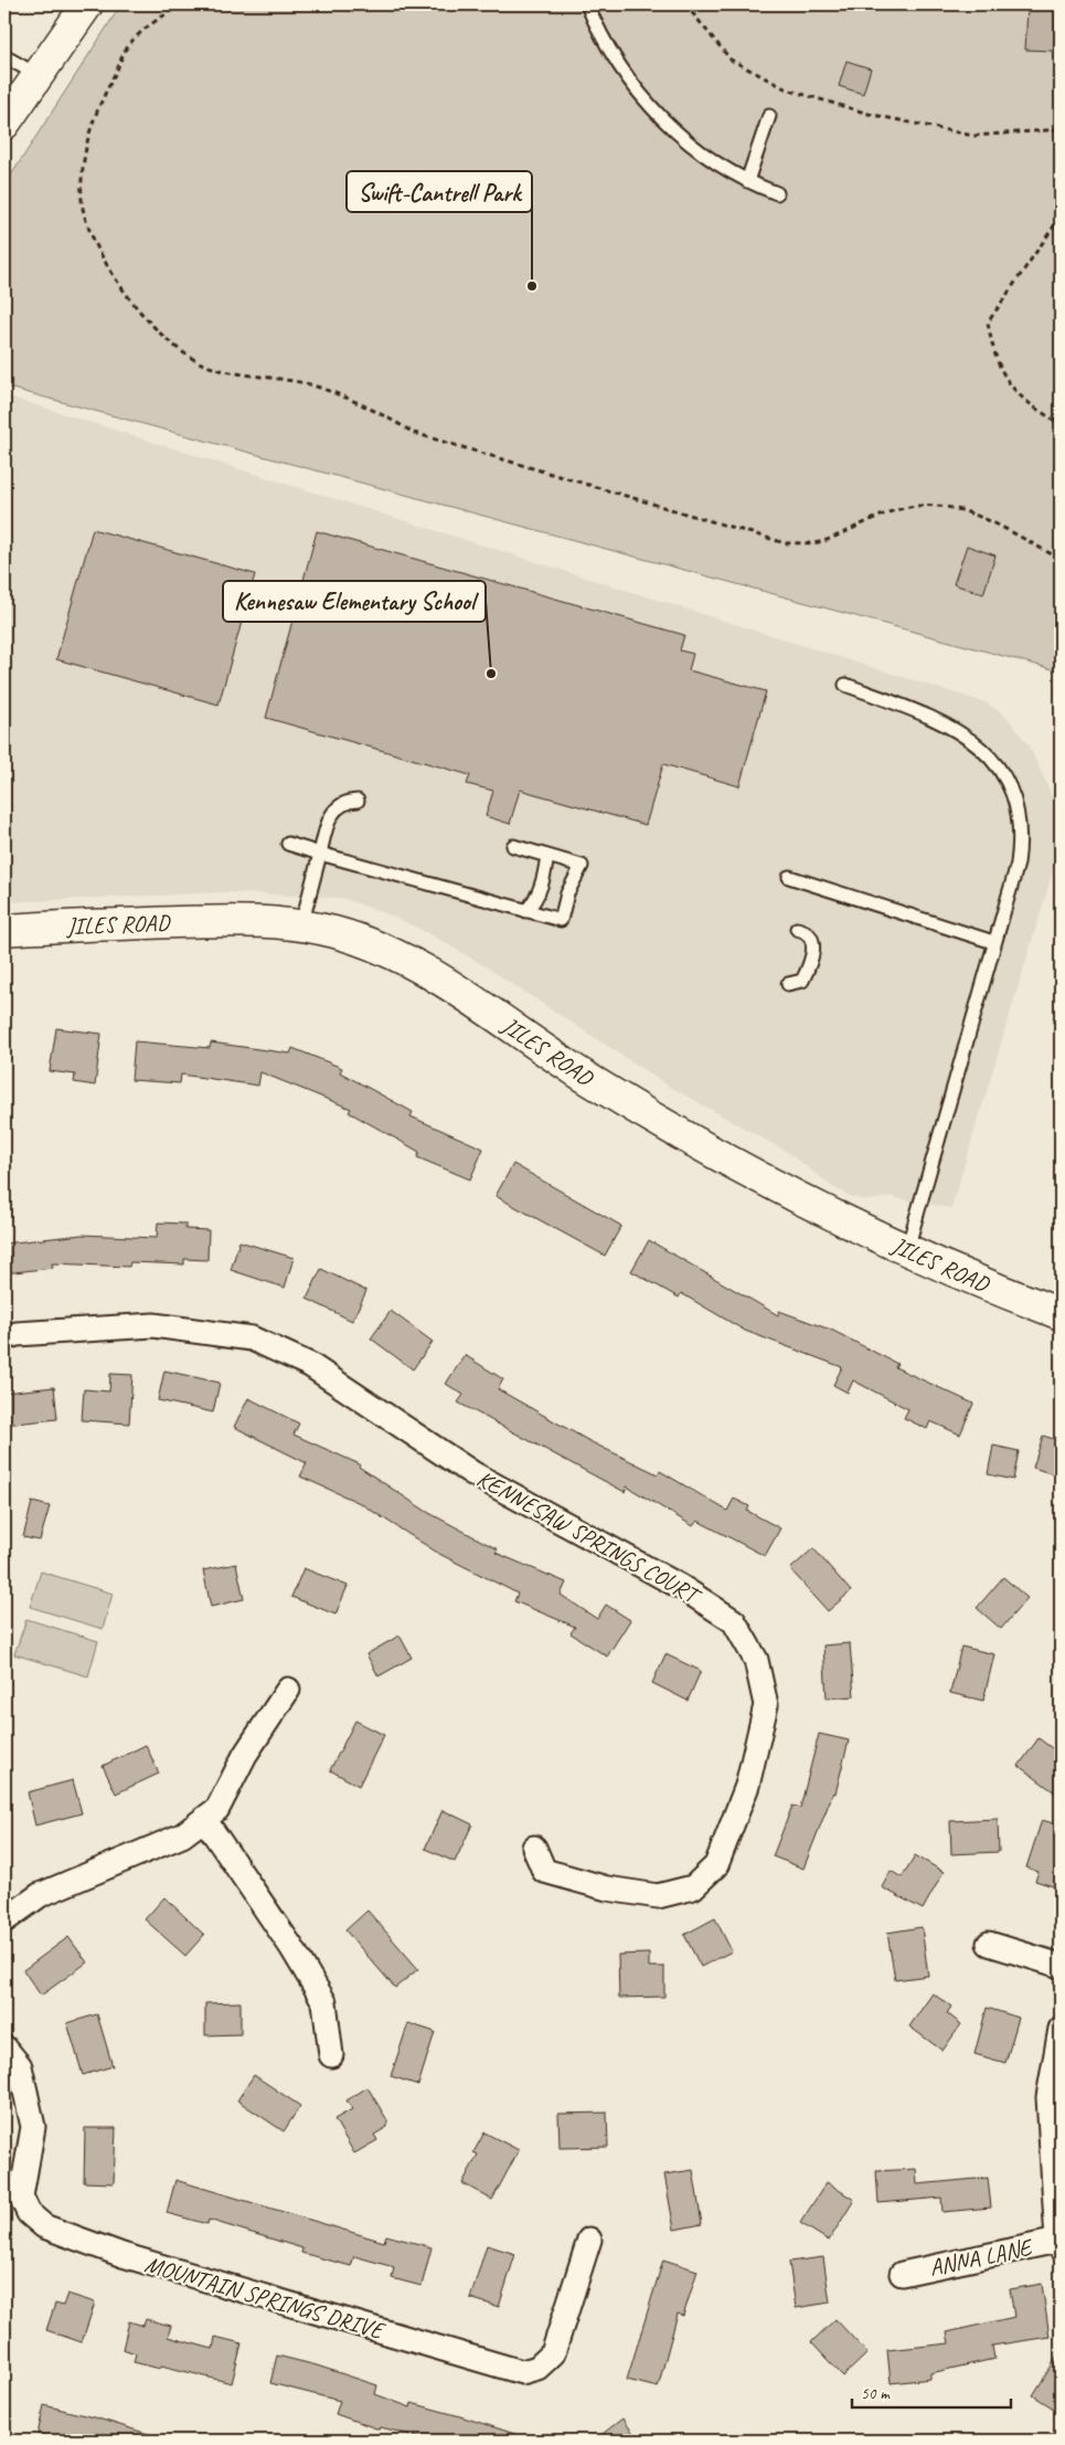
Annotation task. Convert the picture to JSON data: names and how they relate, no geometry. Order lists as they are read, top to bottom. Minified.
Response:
{"streets":{"street":["JILES ROAD","KENNESAW SPRINGS COURT","ANNA LANE","MOUNTAIN SPRINGS DRIVE"]},"places":["Swift-Cantrell Park","Kennesaw Elementary School"],"scale_bar":"50 m"}
